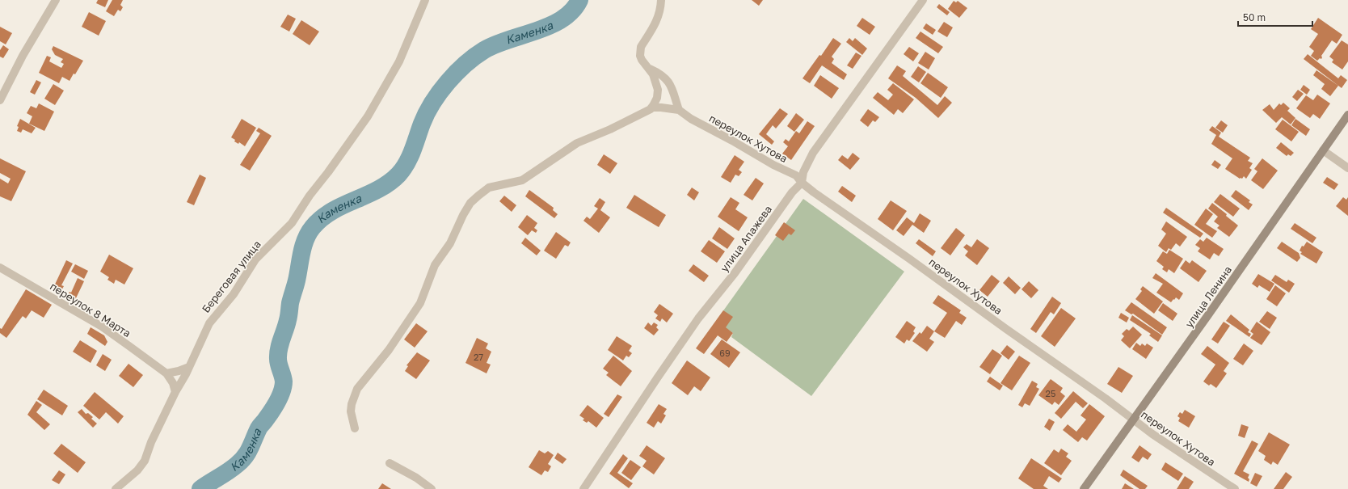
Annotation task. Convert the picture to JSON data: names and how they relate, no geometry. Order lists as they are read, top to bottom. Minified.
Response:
{"streets":{"street":["переулок Хутова","улица Апажева","Береговая улица","улица Ленина","переулок 8 Марта"]},"crossings":[["переулок Хутова","улица Апажева"],["переулок Хутова","улица Ленина"]],"water":["Каменка"],"house_numbers":["69","27","25"],"scale_bar":"50 m"}
